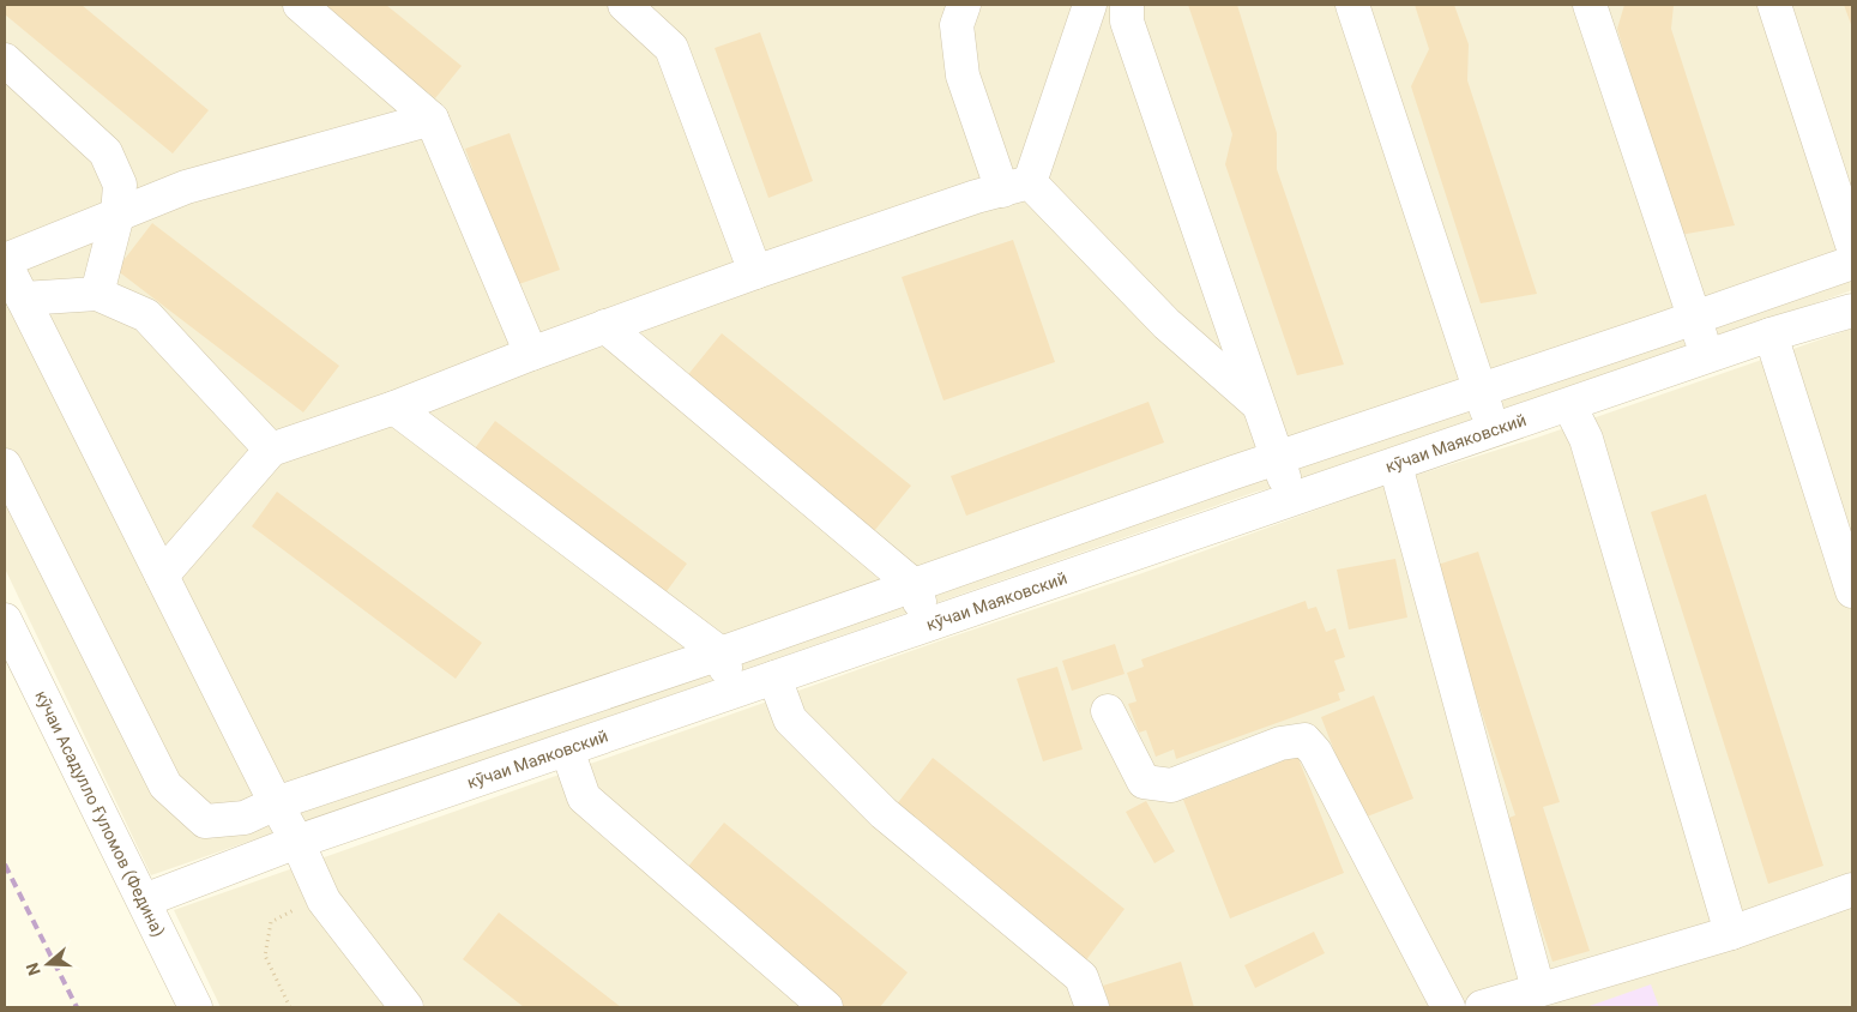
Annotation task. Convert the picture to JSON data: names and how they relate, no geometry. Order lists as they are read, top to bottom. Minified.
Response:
{"streets":{"street":["кӯчаи Маяковский","кӯчаи Асадулло Ғуломов (Федина)"]},"crossings":[["кӯчаи Маяковский","кӯчаи Асадулло Ғуломов (Федина)"]],"north":"left"}
